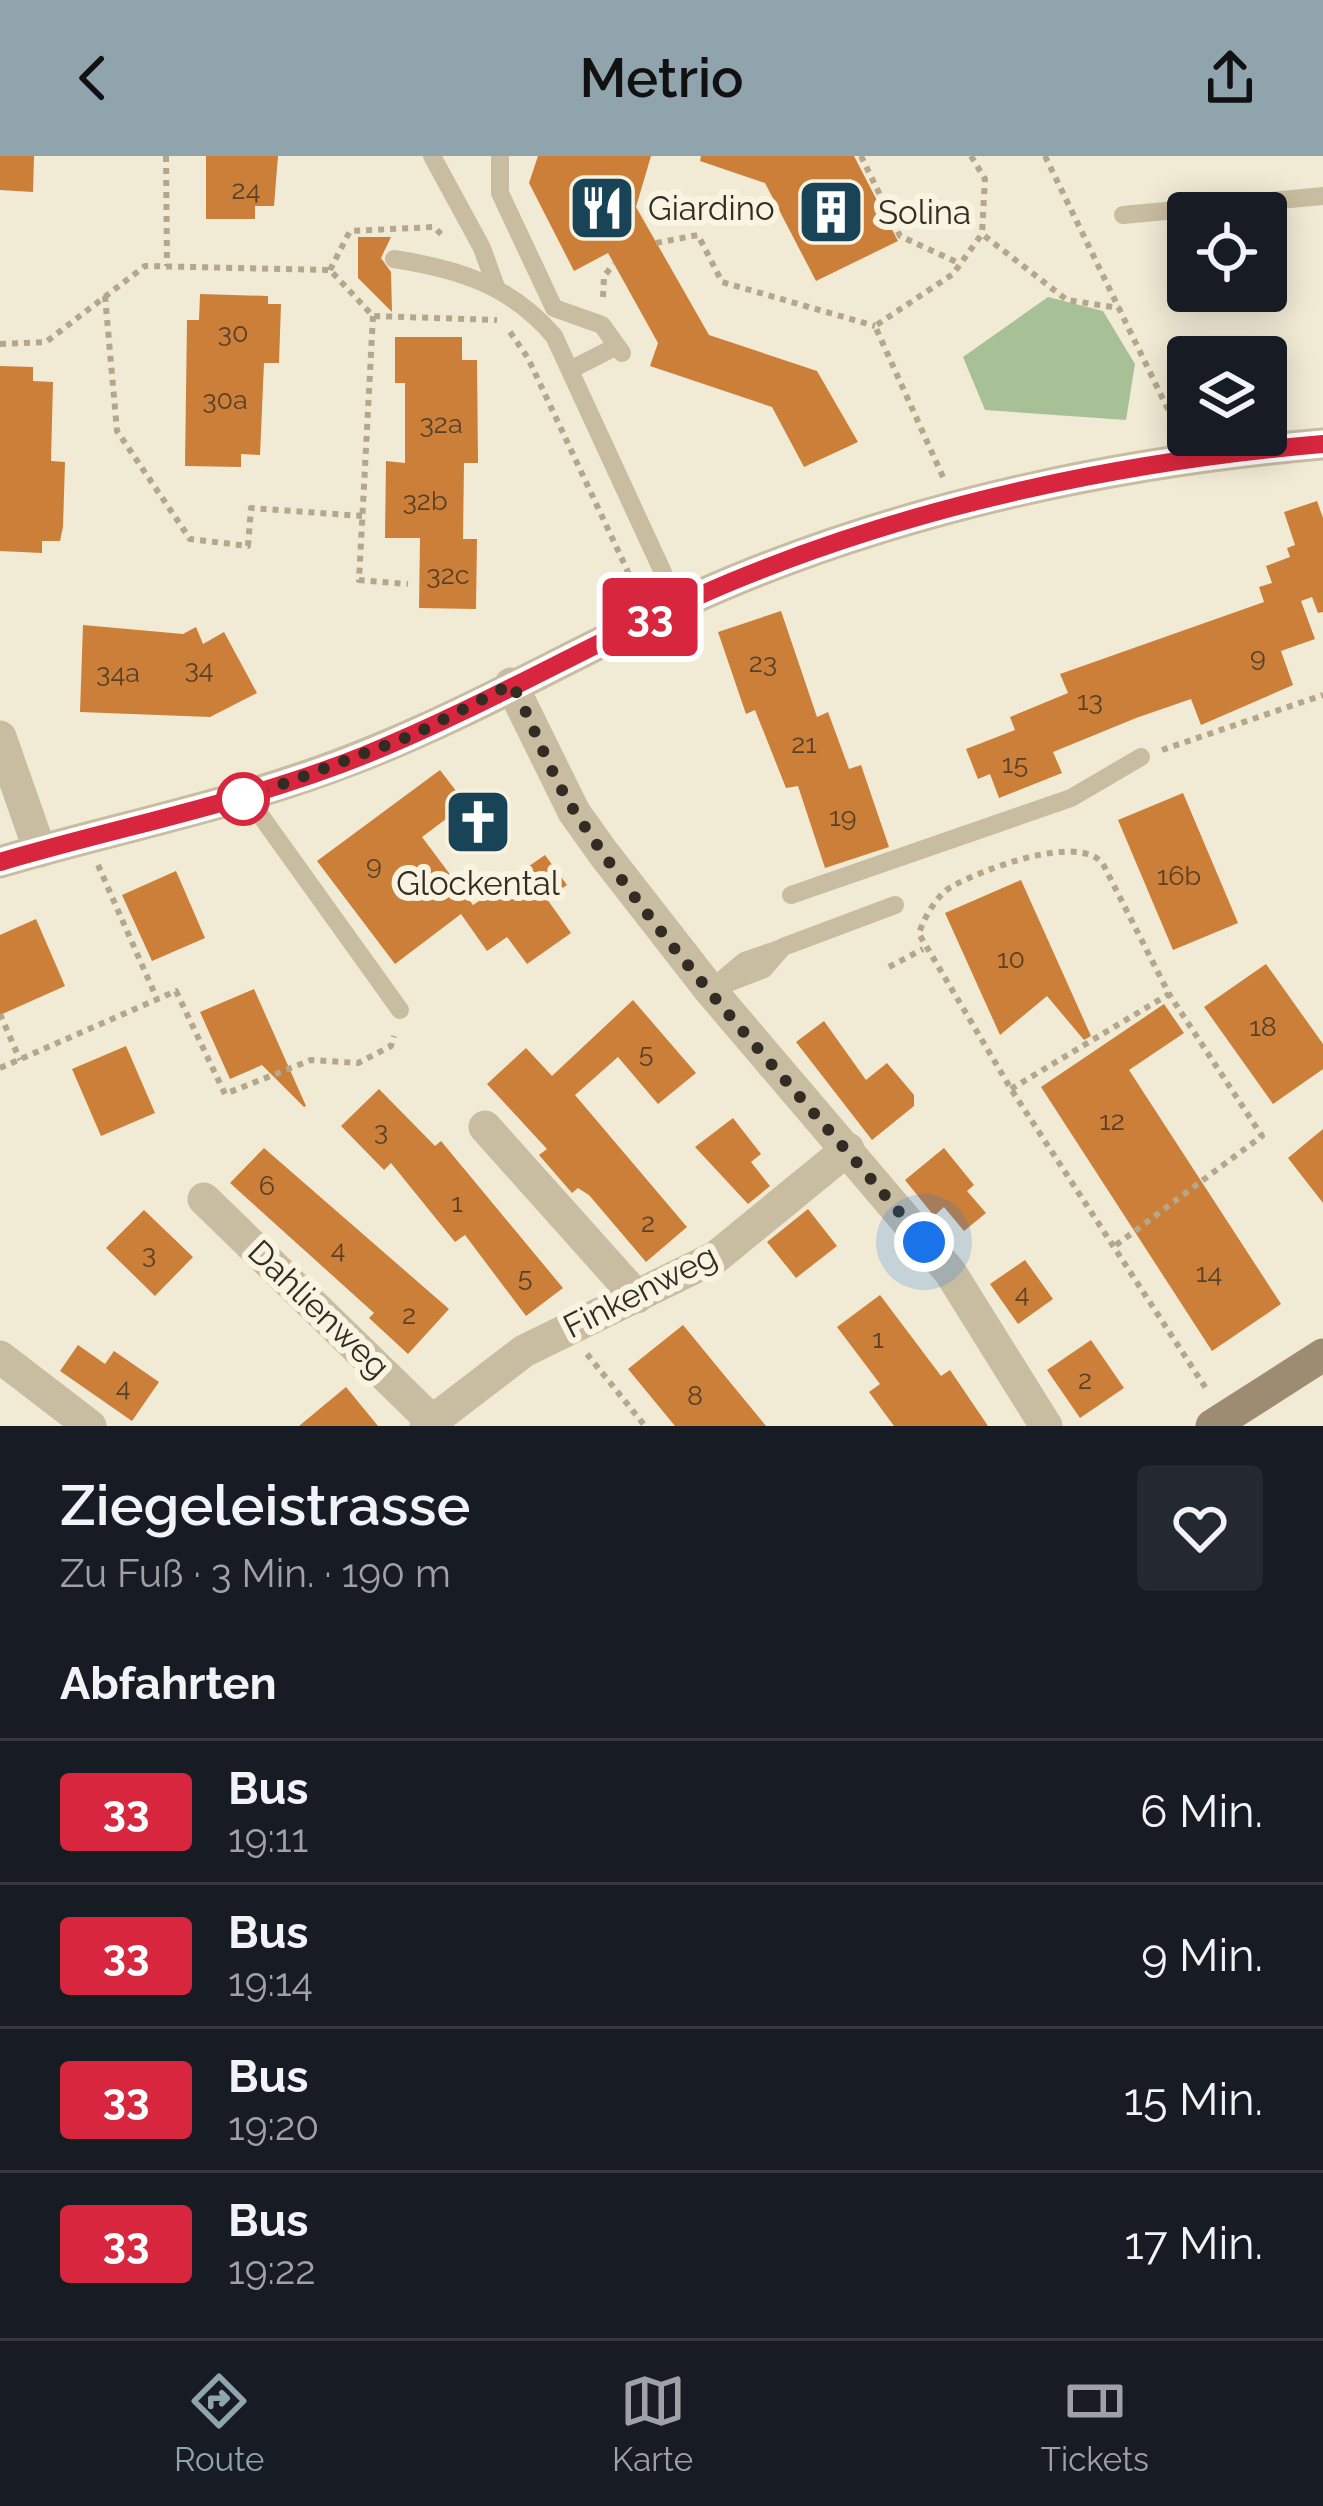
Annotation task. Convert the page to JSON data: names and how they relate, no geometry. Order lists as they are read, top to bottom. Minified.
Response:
{"streets":{"street":["Finkenweg","Dahlienweg"]},"crossings":[["Finkenweg","Dahlienweg"]],"places":{"restaurant":["Giardino"],"building":["Solina"],"church":["Glockental"]},"lines":["bus line 33"],"house_numbers":["24","30","30a","32a","32b","32c","9","23","34","34a","13","21","15","19","9","16b","10","18","5","12","3","6","1","2","4","3","14","5","4","2","1","2","4","8"],"page":{"header":"Metrio","on_map":"33","heading":[["Ziegeleistrasse","Zu Fuß · 3 Min. · 190 m"],"Abfahrten"],"list":[{"mark":"33","name":"Bus","note":"19:11","value":"6 Min."},{"mark":"33","name":"Bus","note":"19:14","value":"9 Min."},{"mark":"33","name":"Bus","note":"19:20","value":"15 Min."},{"mark":"33","name":"Bus","note":"19:22","value":"17 Min."}],"tabs":["Route","Karte","Tickets"]}}
